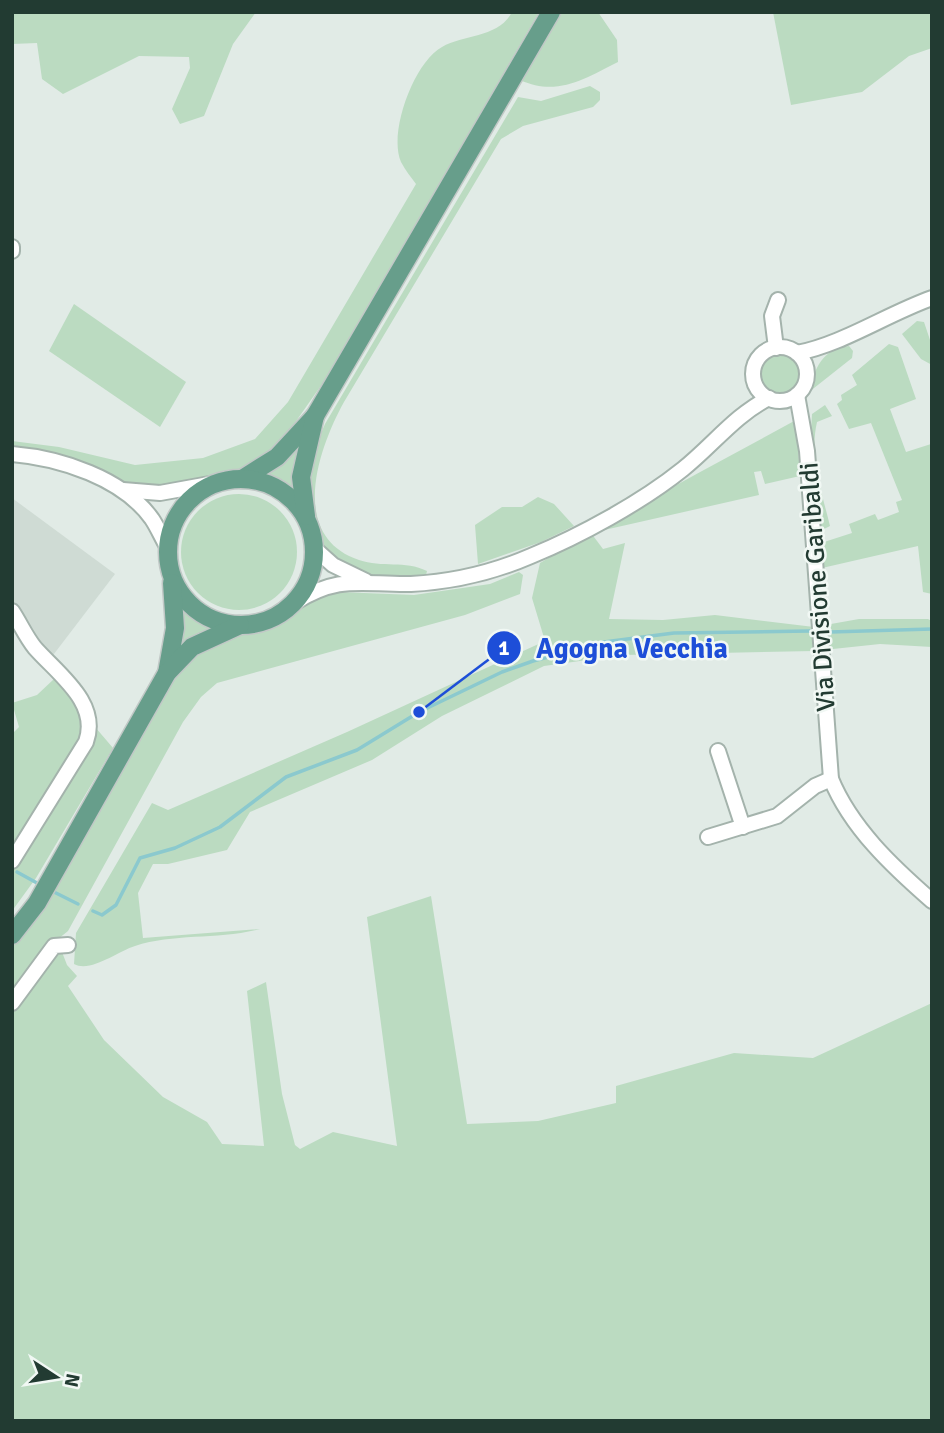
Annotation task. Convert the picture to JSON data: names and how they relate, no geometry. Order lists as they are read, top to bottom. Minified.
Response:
{"streets":{"street":["Via Divisione Garibaldi"]},"places":["Agogna Vecchia"],"north":"right"}
